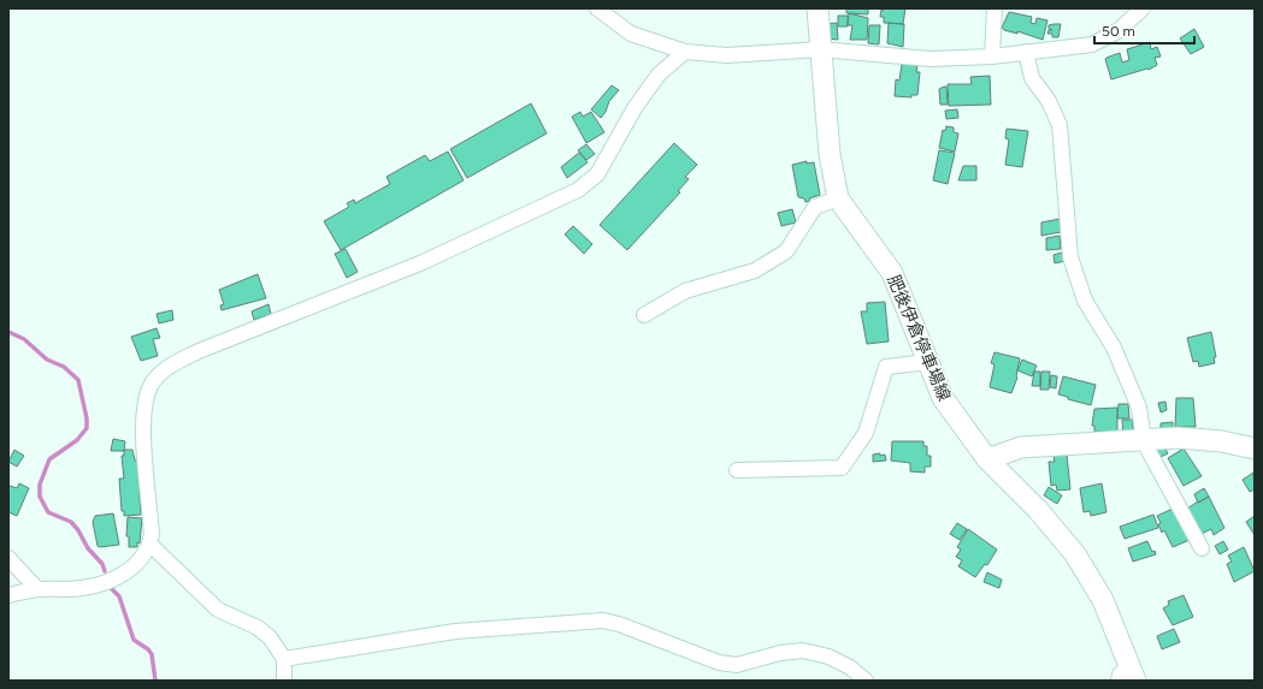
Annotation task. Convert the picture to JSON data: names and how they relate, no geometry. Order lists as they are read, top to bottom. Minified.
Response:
{"streets":{"main road":["肥後伊倉停車場線"]},"scale_bar":"50 m"}
